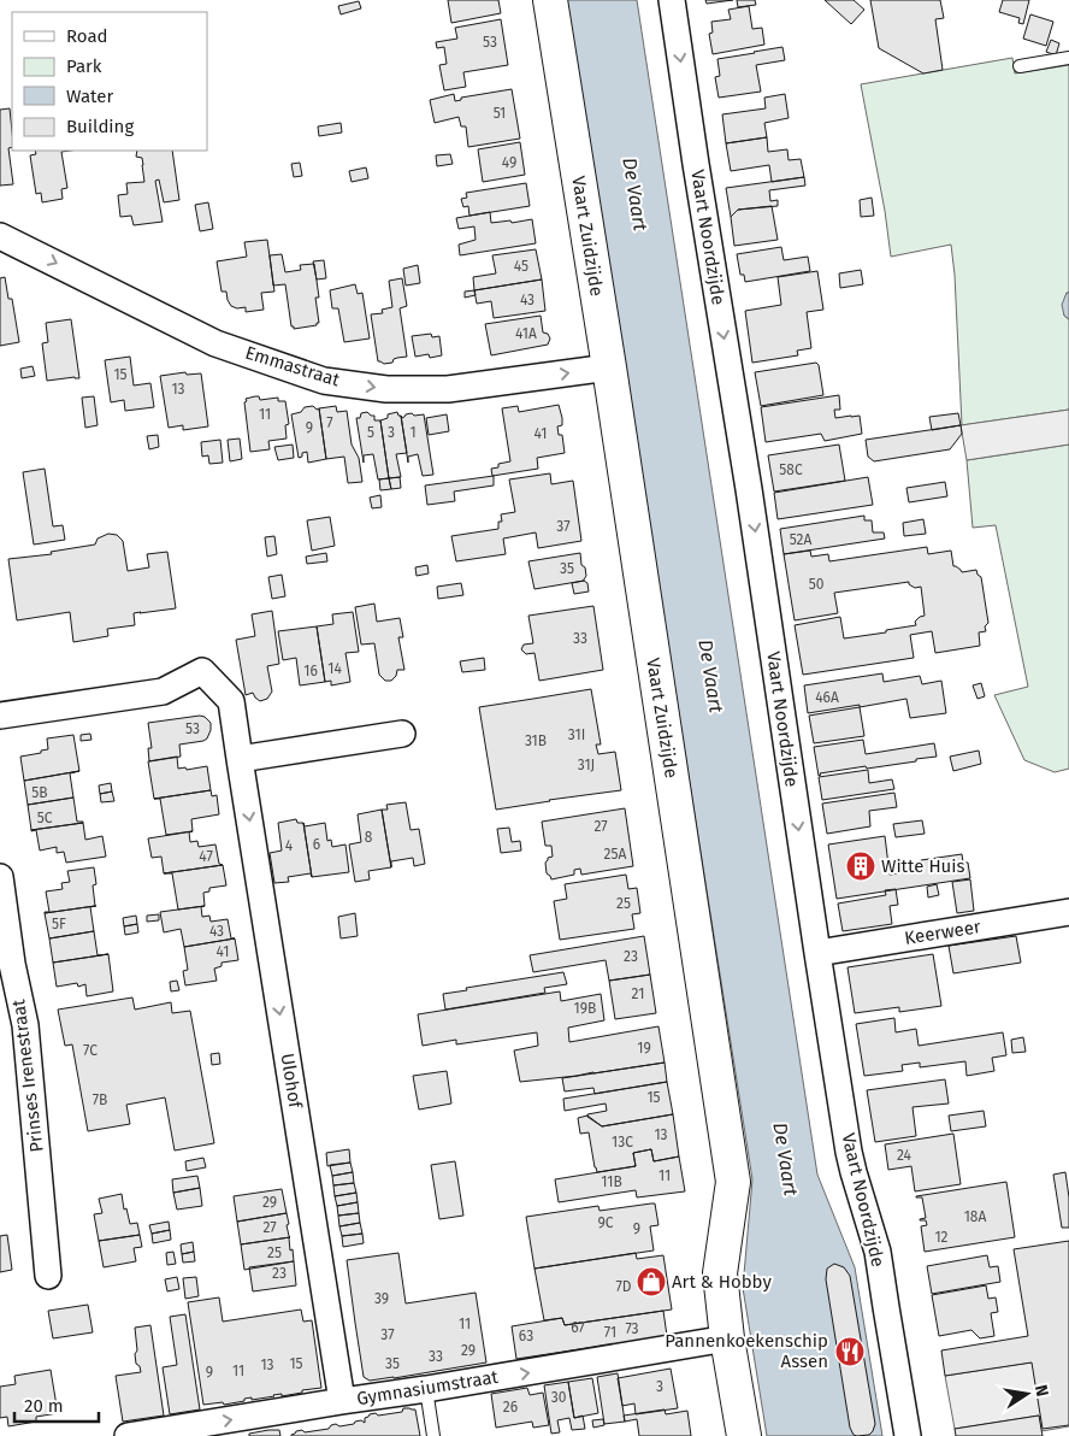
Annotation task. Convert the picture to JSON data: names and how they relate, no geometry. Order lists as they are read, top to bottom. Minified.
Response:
{"streets":{"main road":["Vaart Zuidzijde"],"street":["Vaart Noordzijde","Emmastraat","Keerweer","Prinses Irenestraat","Ulohof","Gymnasiumstraat"]},"crossings":[["Vaart Zuidzijde","Emmastraat"],["Vaart Zuidzijde","Gymnasiumstraat"],["Vaart Noordzijde","Keerweer"],["Ulohof","Gymnasiumstraat"]],"one_way":["Vaart Noordzijde","Emmastraat","Ulohof","Gymnasiumstraat"],"water":["De Vaart"],"places":{"building":["Witte Huis"],"shop":["Art & Hobby"],"restaurant":["Pannenkoekenschip Assen"]},"house_numbers":["53","51","49","45","43","41A","15","13","11","7","9","5","3","1","41","58C","37","52A","35","50","33","14","16","46A","53","31I","31B","31J","5B","5C","27","8","6","4","25A","47","25","5F","43","41","23","21","19B","19","7C","15","7B","13","13C","24","11","11B","29","18A","9C","27","9","12","25","23","7D","39","11","67","73","71","37","63","29","33","15","35","13","11","9","3","30","26"],"legend":["Road","Park","Water","Building"],"scale_bar":"20 m","north":"right"}
